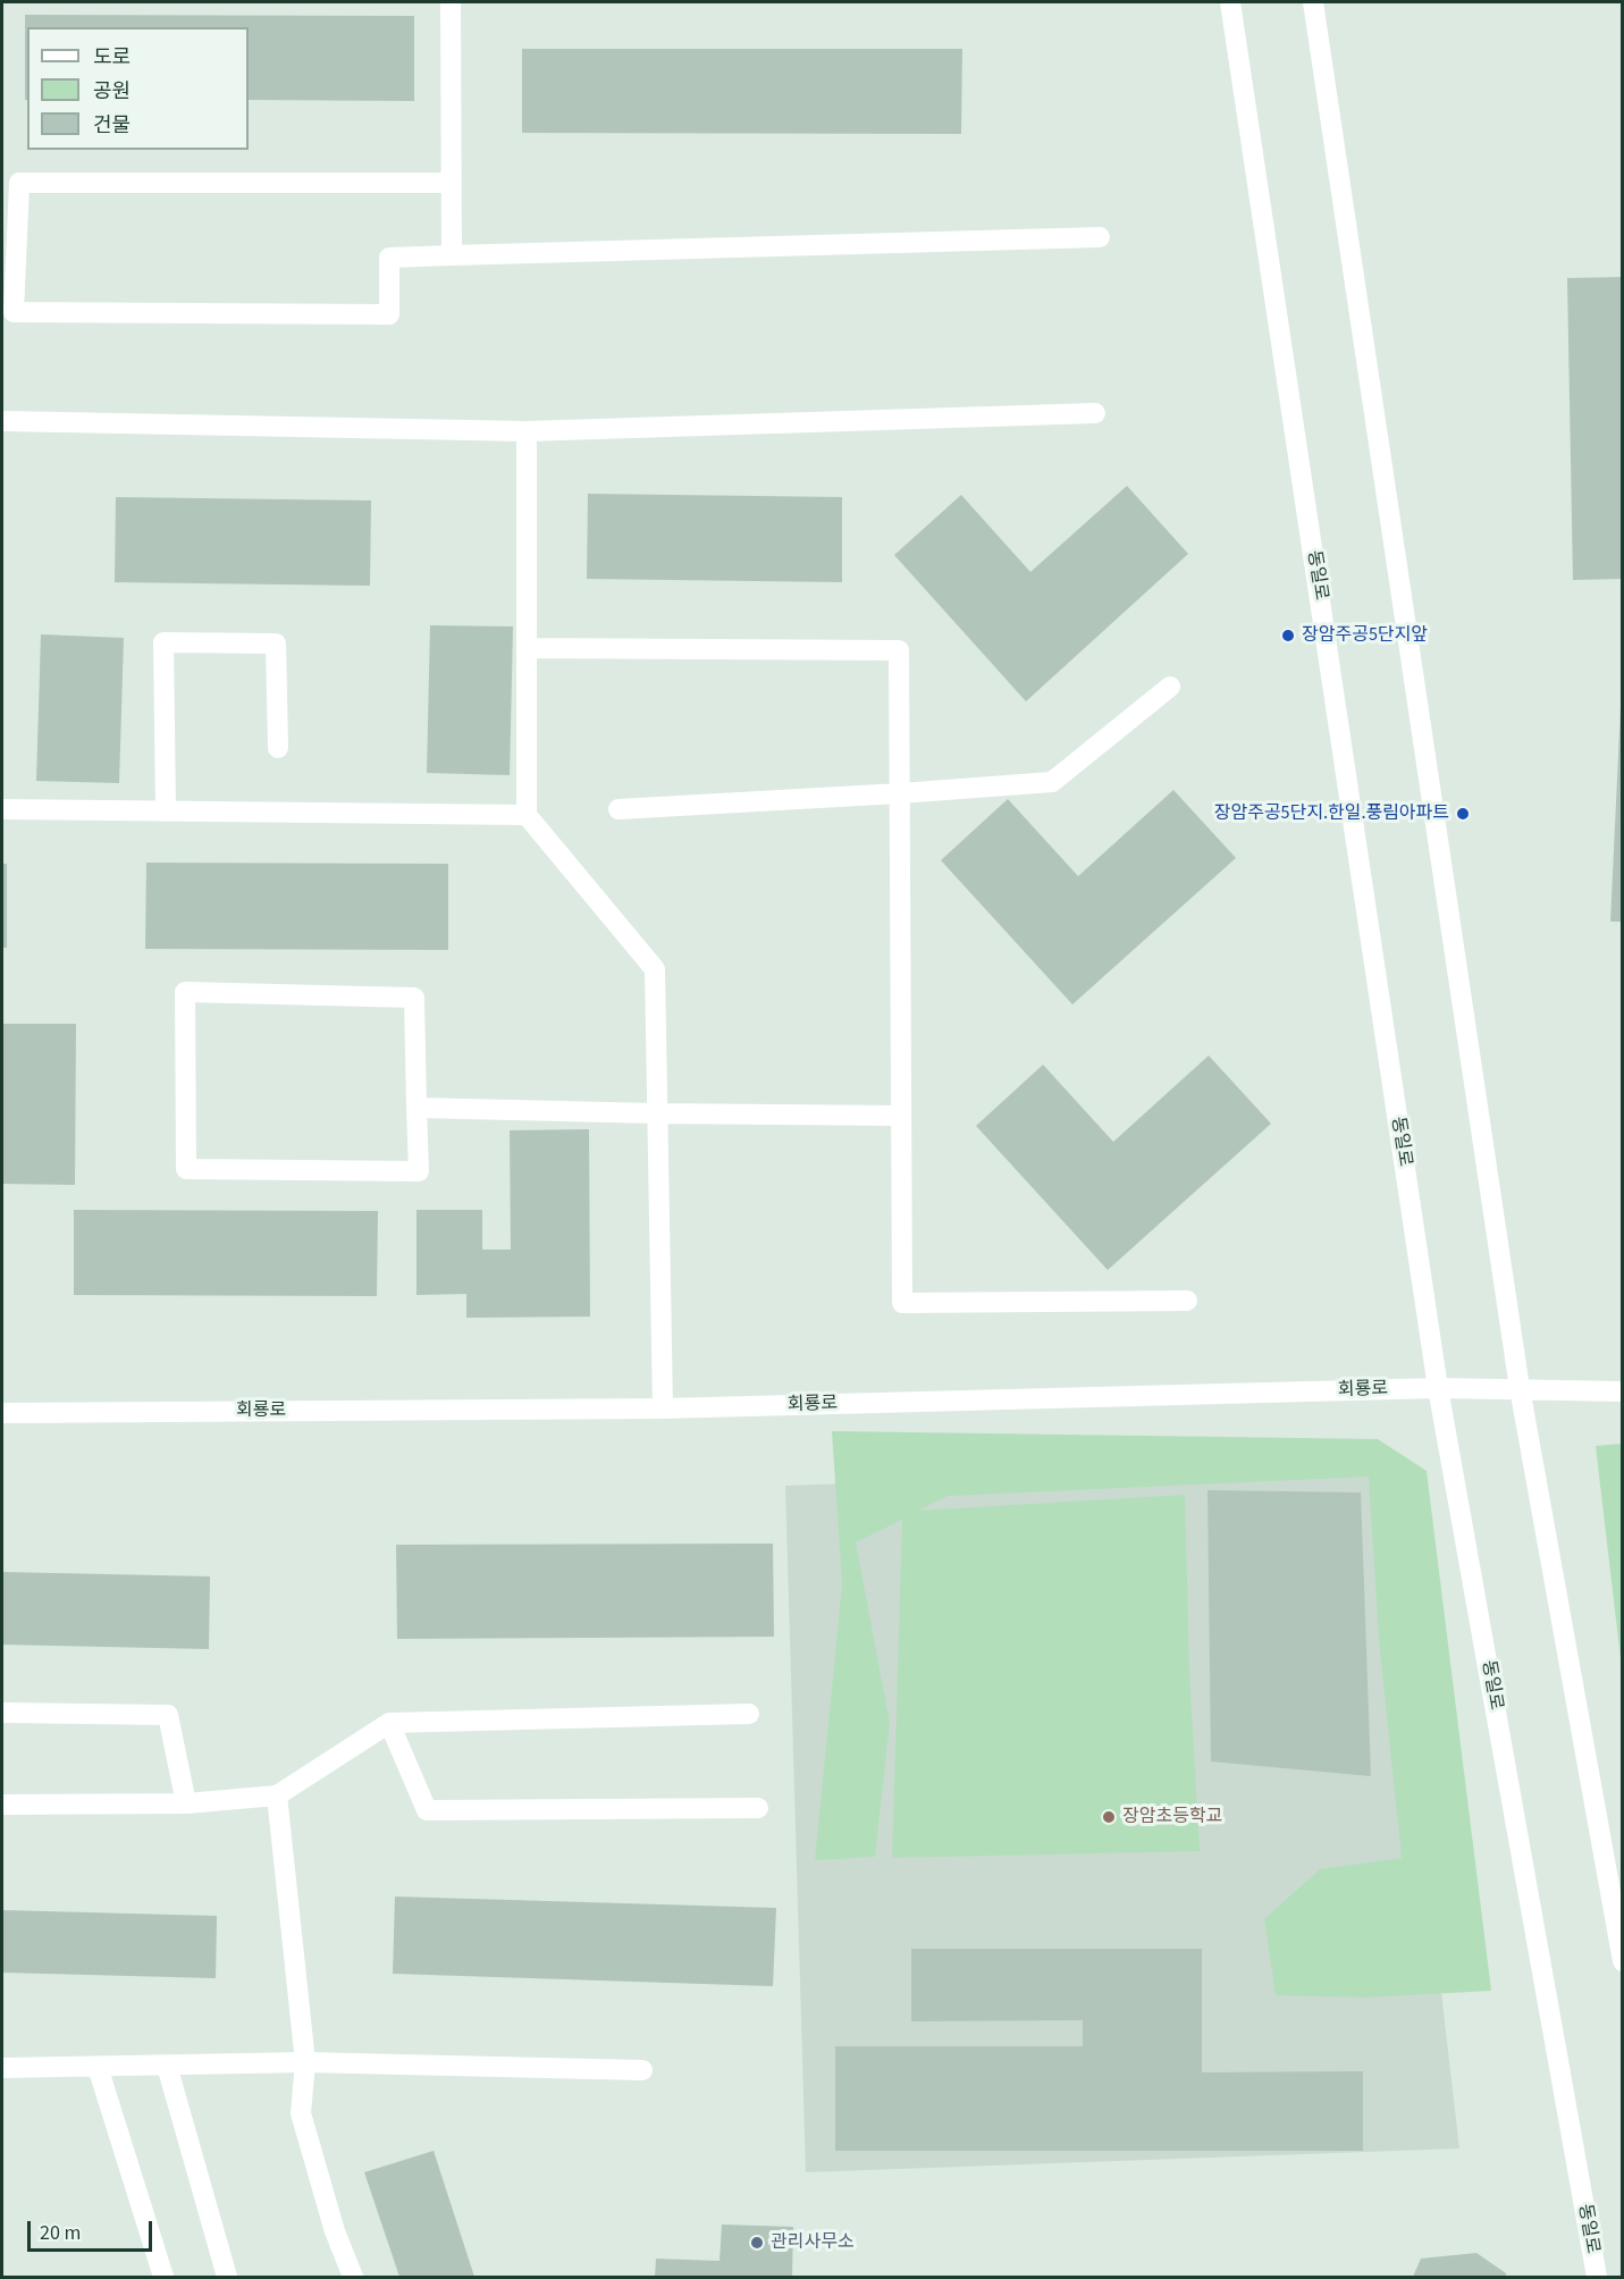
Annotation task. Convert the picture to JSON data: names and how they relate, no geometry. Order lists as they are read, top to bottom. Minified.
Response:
{"streets":{"street":["동일로","회룡로"]},"crossings":[["동일로","회룡로"]],"places":["장암주공5단지앞","장암주공5단지.한일.풍림아파트","장암초등학교","관리사무소"],"legend":["도로","공원","건물"],"scale_bar":"20 m"}
